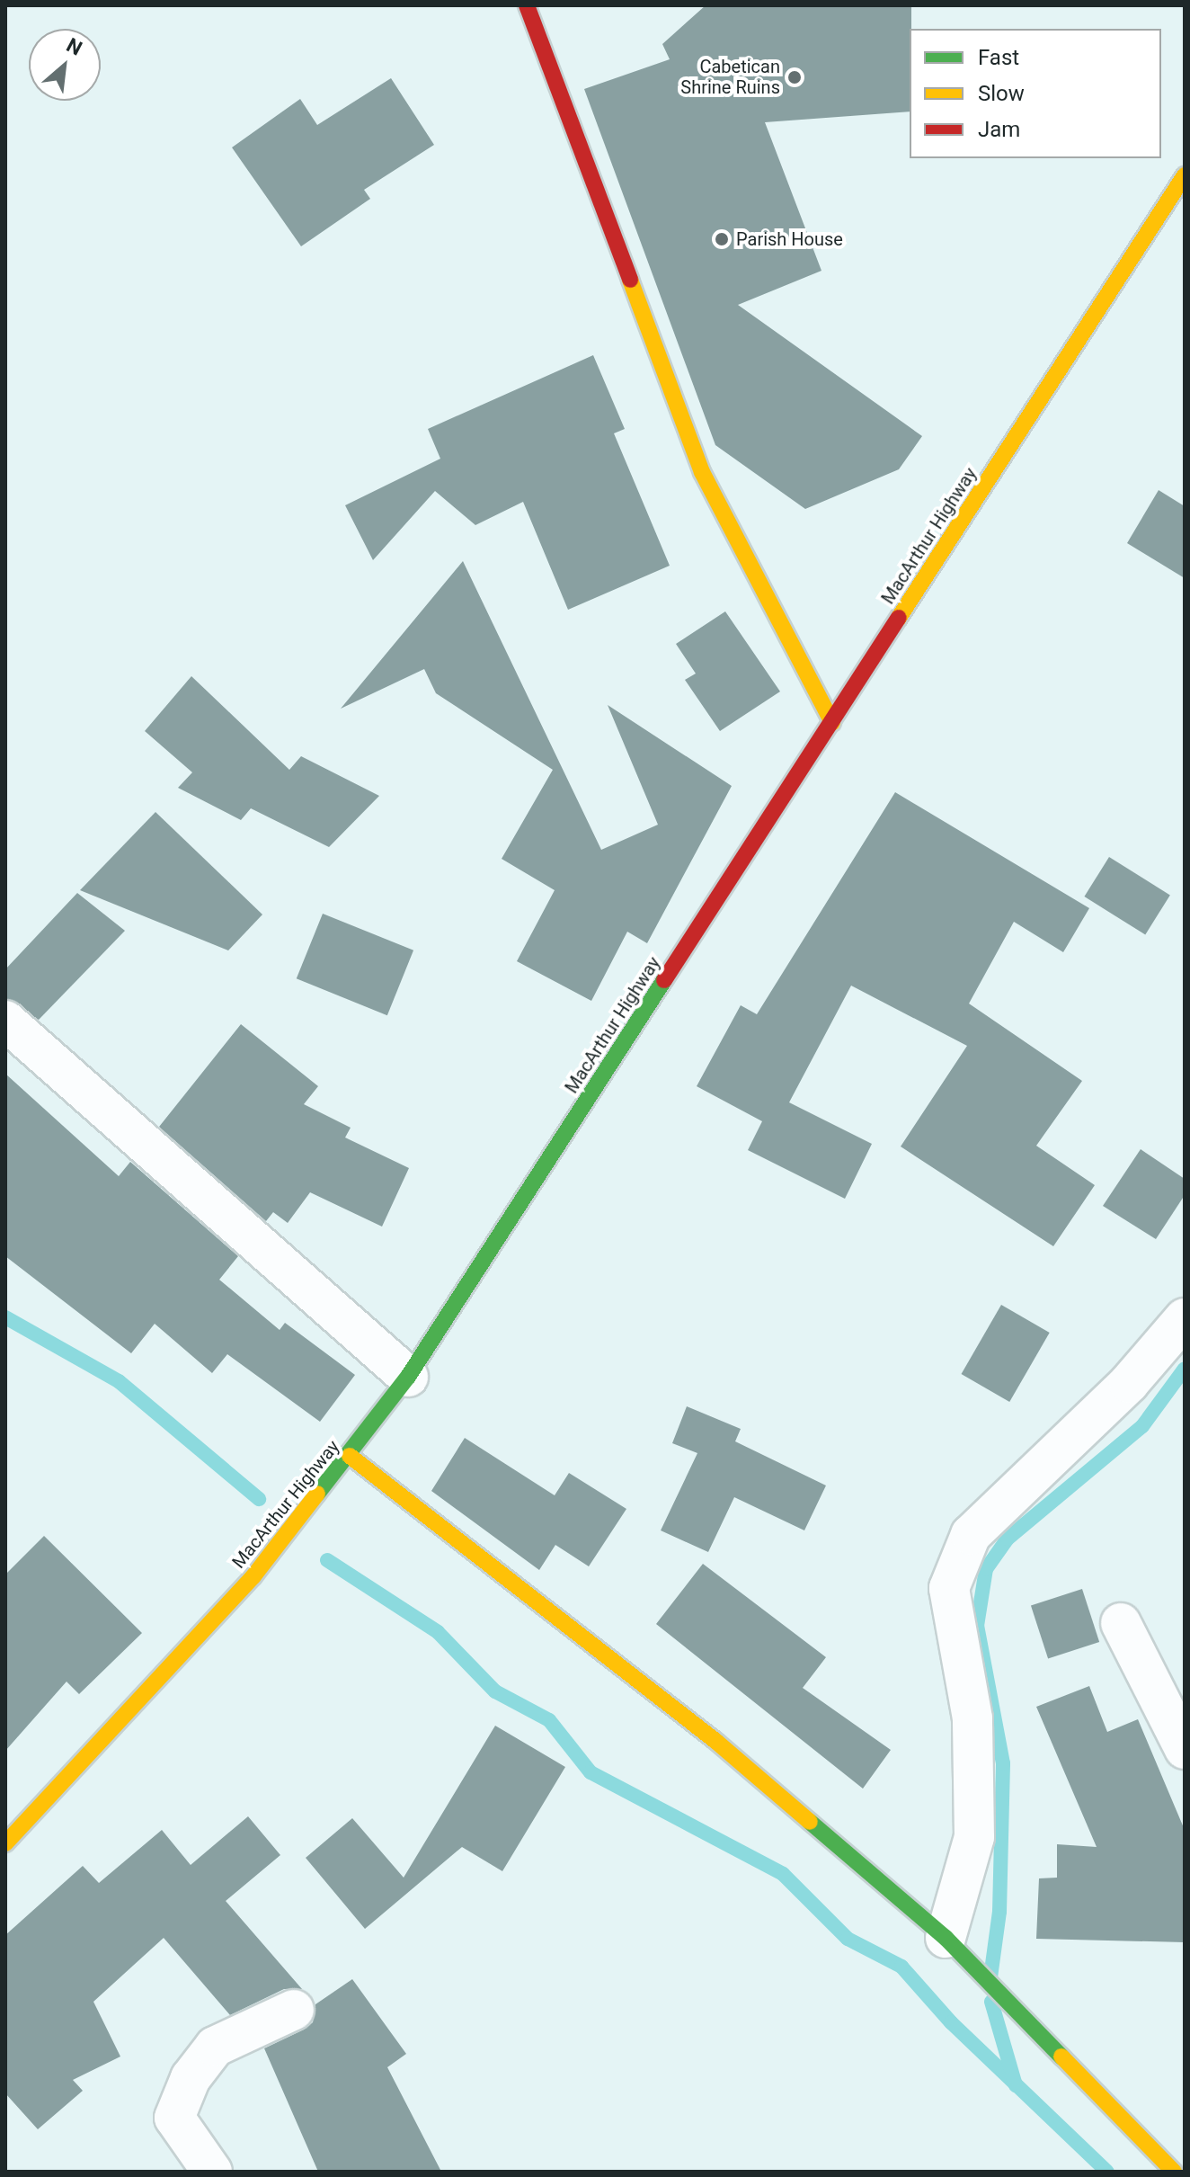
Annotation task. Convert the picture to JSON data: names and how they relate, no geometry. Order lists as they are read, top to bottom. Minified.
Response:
{"streets":{"main road":["MacArthur Highway"]},"places":["Cabetican Shrine Ruins","Parish House"],"legend":["Fast","Slow","Jam"],"north":"top right"}
